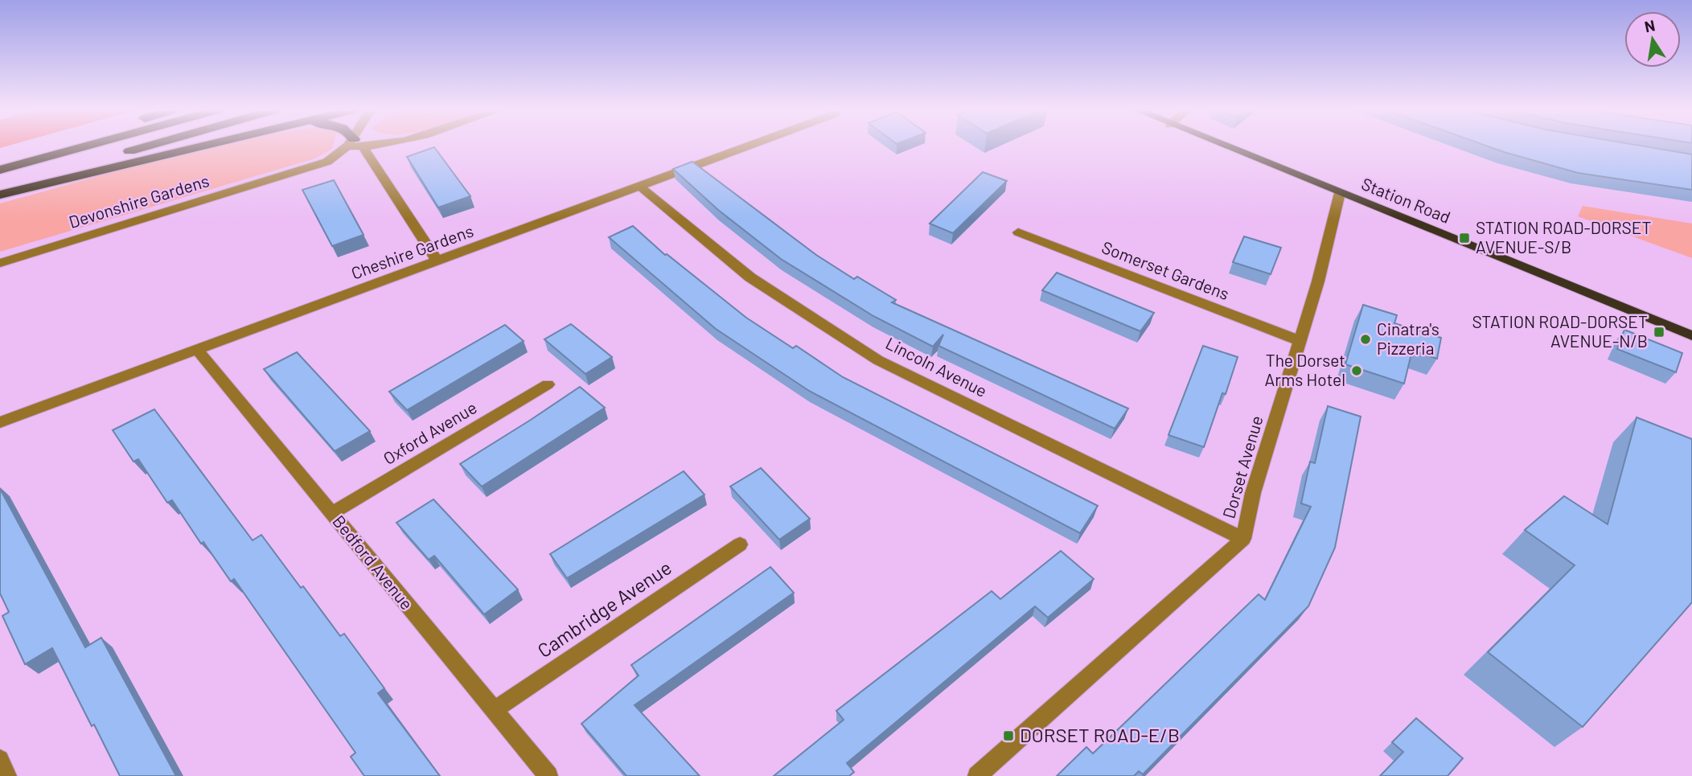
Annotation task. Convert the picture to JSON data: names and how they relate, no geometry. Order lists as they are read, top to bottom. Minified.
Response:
{"streets":{"main road":["Station Road"],"street":["Devonshire Gardens","Cheshire Gardens","Somerset Gardens","Lincoln Avenue","Oxford Avenue","Dorset Avenue","Bedford Avenue","Cambridge Avenue"]},"crossings":[["Station Road","Dorset Avenue"],["Cheshire Gardens","Lincoln Avenue"],["Cheshire Gardens","Bedford Avenue"],["Somerset Gardens","Dorset Avenue"],["Lincoln Avenue","Dorset Avenue"],["Oxford Avenue","Bedford Avenue"],["Bedford Avenue","Cambridge Avenue"]],"places":{"transit":["STATION ROAD-DORSET AVENUE-S/B","STATION ROAD-DORSET AVENUE-N/B","DORSET ROAD-E/B"],"other":["Cinatra's Pizzeria","The Dorset Arms Hotel"]},"north":"top"}
